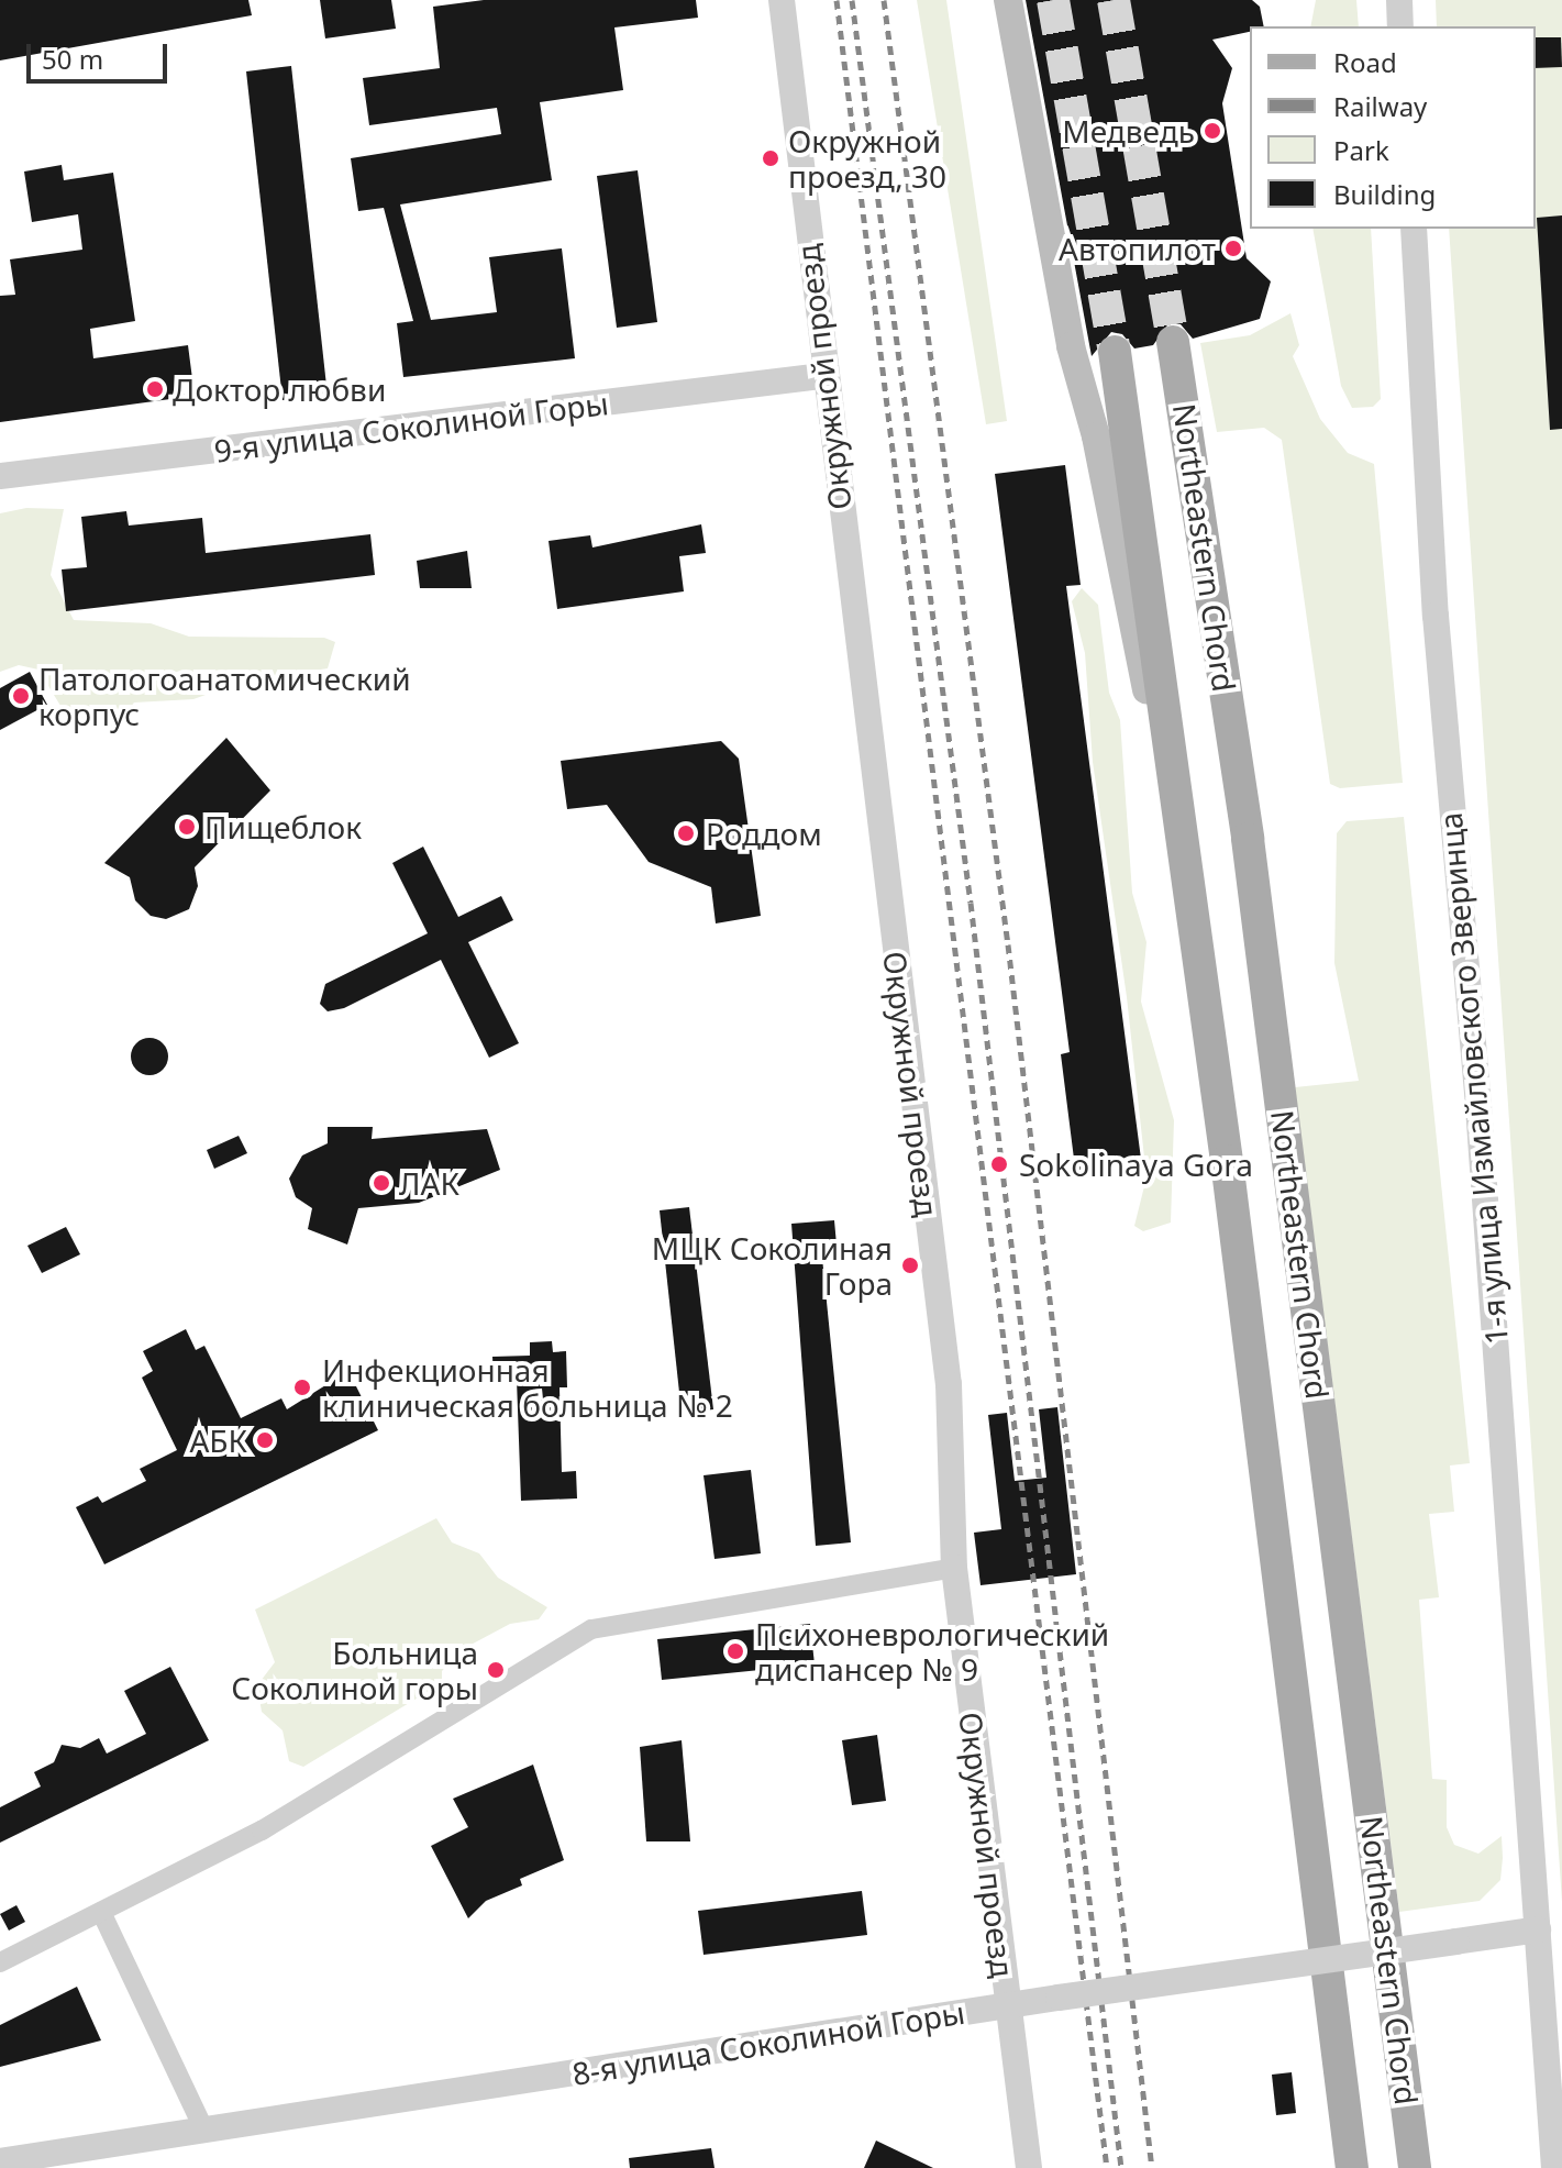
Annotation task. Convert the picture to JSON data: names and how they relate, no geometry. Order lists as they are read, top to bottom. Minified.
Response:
{"streets":{"main road":["Northeastern Chord"],"street":["Окружной проезд","9-я улица Соколиной Горы","1-я улица Измайловского Зверинца","8-я улица Соколиной Горы"]},"crossings":[["Окружной проезд","9-я улица Соколиной Горы"],["Окружной проезд","8-я улица Соколиной Горы"],["1-я улица Измайловского Зверинца","8-я улица Соколиной Горы"]],"places":["Медведь","Окружной проезд, 30","Автопилот","Доктор любви","Патологоанатомический корпус","Пищеблок","Роддом","Sokolinaya Gora","ЛАК","МЦК Соколиная Гора","Инфекционная клиническая больница № 2","АБК","Психоневрологический диспансер № 9","Больница Соколиной горы"],"legend":["Road","Railway","Park","Building"],"scale_bar":"50 m"}
